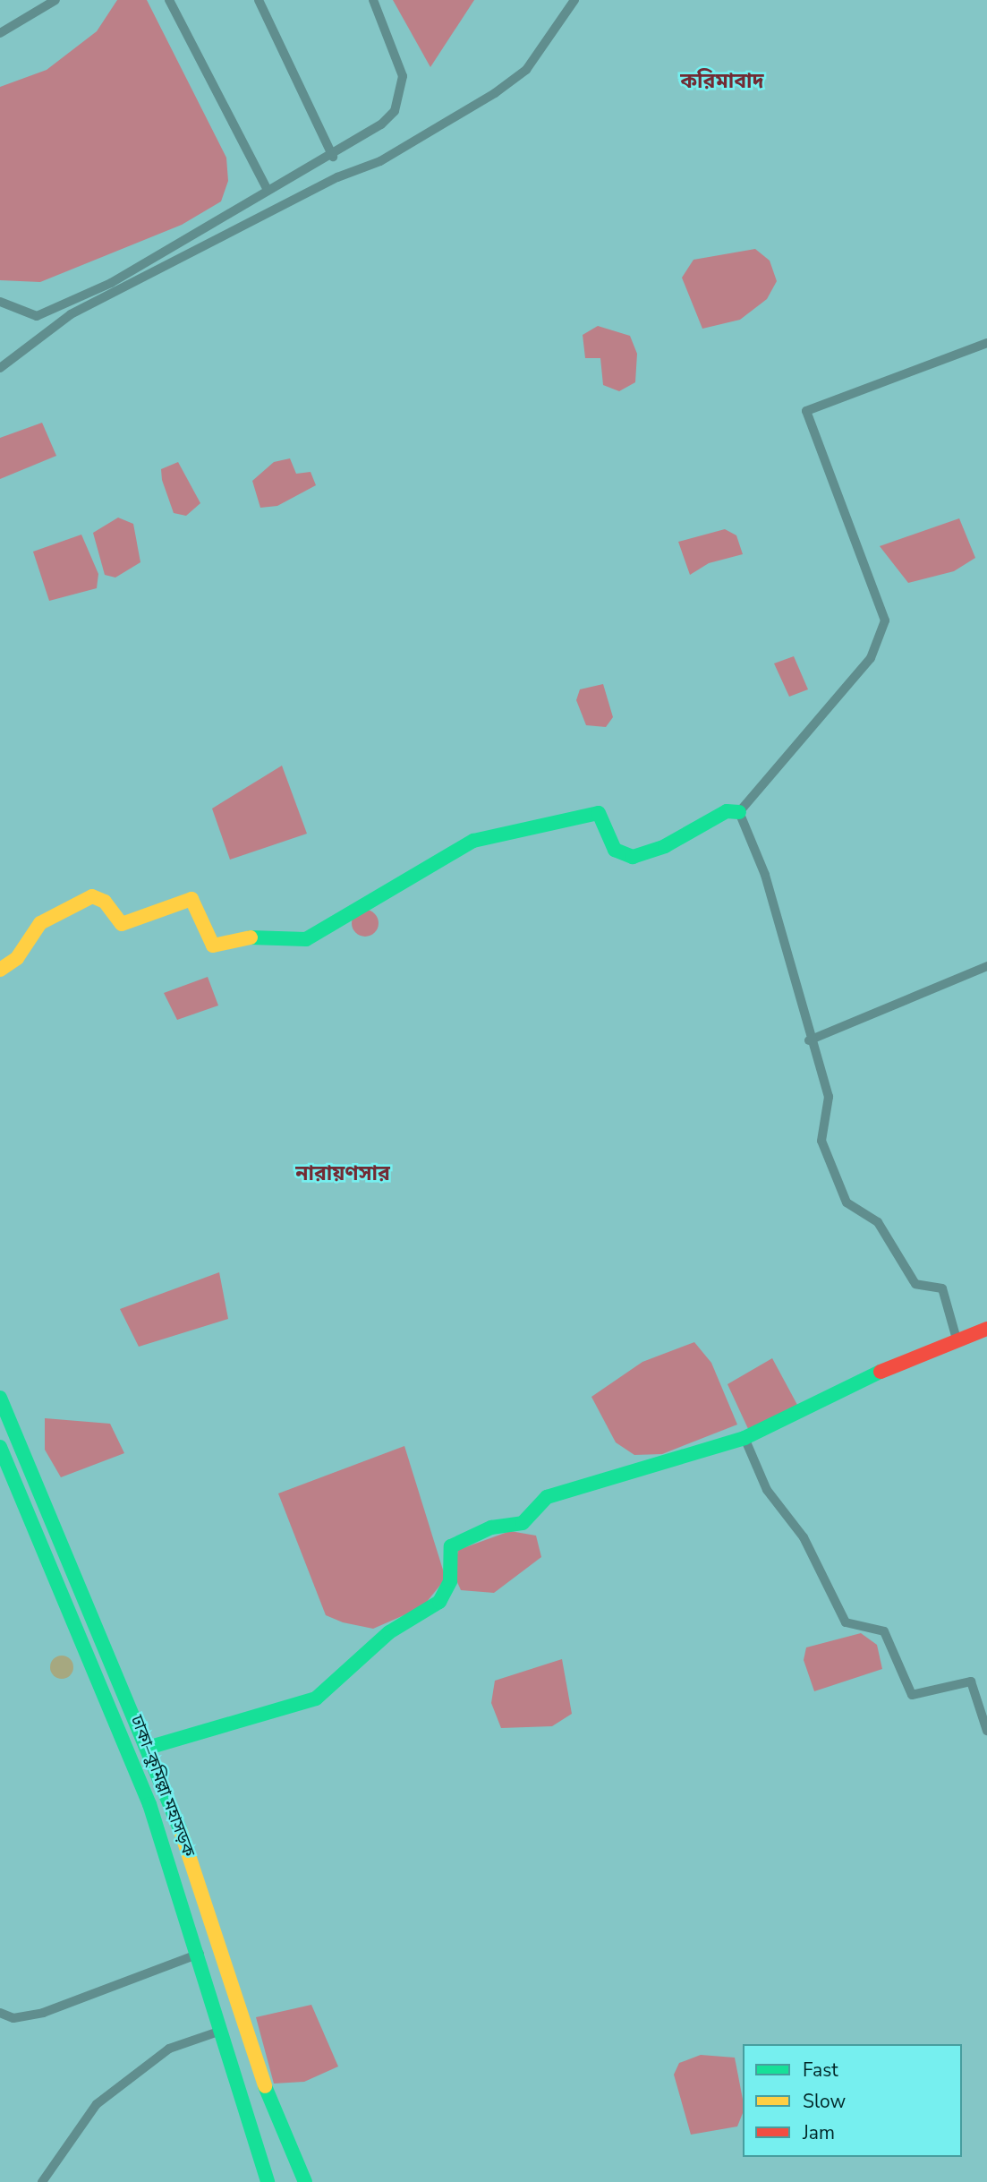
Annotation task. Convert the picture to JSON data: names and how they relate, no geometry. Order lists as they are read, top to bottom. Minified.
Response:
{"streets":{"main road":["ঢাকা–কুমিল্লা মহাসড়ক"]},"districts":["করিমাবাদ","নারায়ণসার"],"legend":["Fast","Slow","Jam"]}
